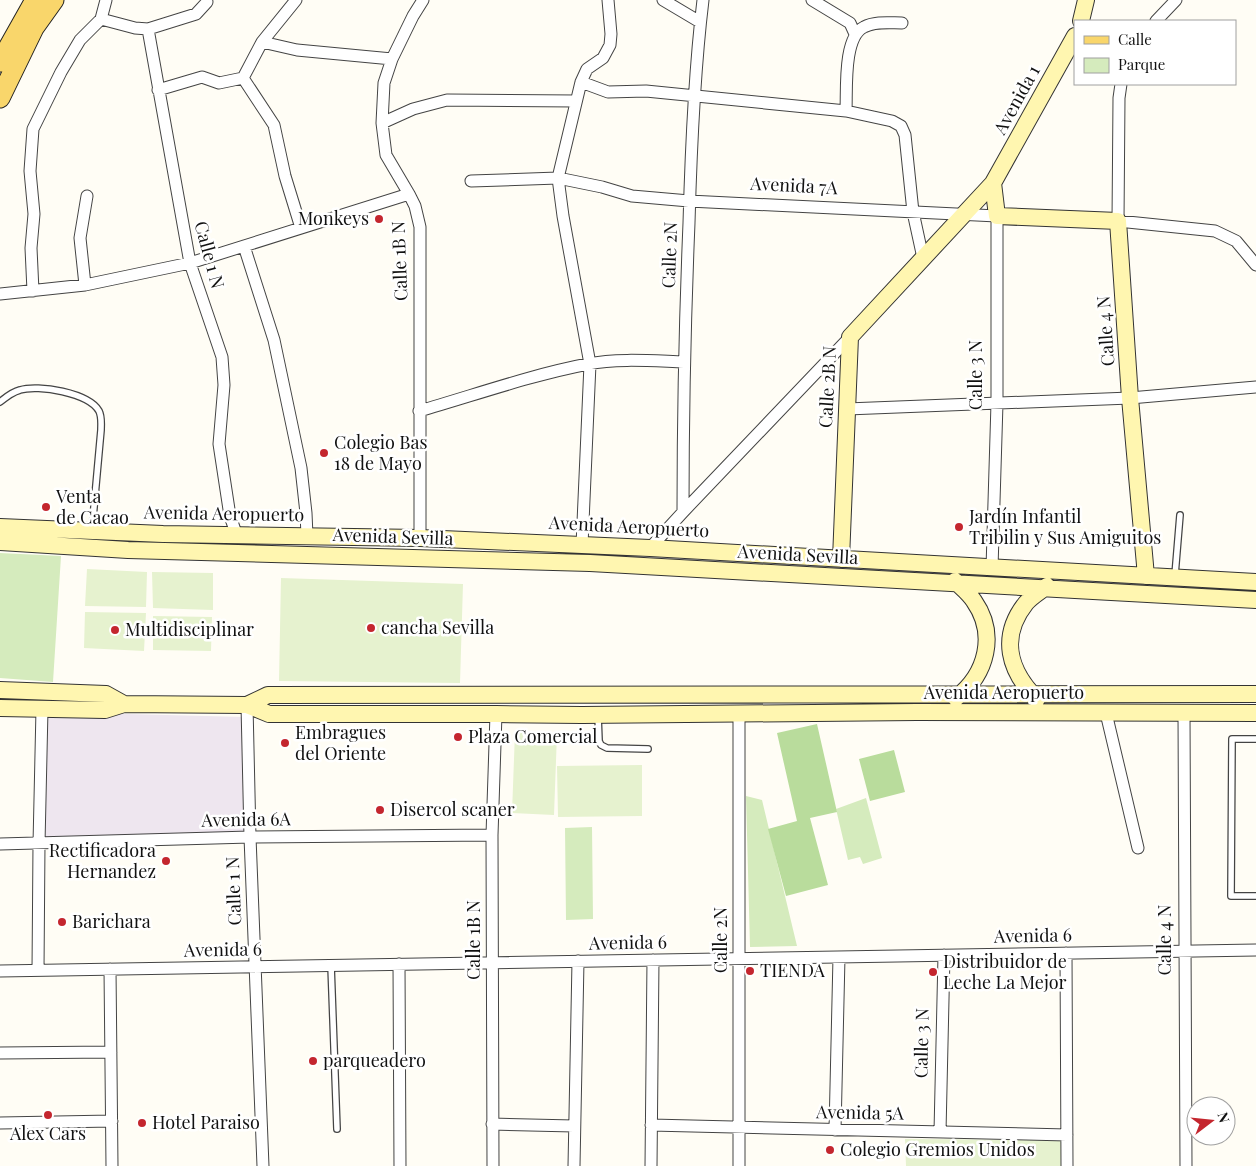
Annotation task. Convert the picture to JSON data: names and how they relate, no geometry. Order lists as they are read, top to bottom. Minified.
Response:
{"streets":{"street":["Avenida 1","Avenida 7A","Calle 1 N","Calle 2N","Calle 1B N","Calle 4 N","Calle 3 N","Calle 2B N","Avenida Aeropuerto","Avenida Sevilla","Avenida 6A","Avenida 6","Avenida 5A"]},"crossings":[["Avenida 1","Calle 3 N"],["Avenida 1","Calle 2B N"],["Avenida 7A","Calle 2N"],["Avenida 7A","Calle 4 N"],["Avenida 7A","Calle 3 N"],["Avenida 7A","Calle 2B N"],["Calle 1 N","Avenida Aeropuerto"],["Calle 1 N","Avenida 6A"],["Calle 1 N","Avenida 6"],["Calle 2N","Avenida Aeropuerto"],["Calle 2N","Avenida 6"],["Calle 2N","Avenida 5A"],["Calle 1B N","Avenida Aeropuerto"],["Calle 1B N","Avenida 6A"],["Calle 1B N","Avenida 6"],["Calle 4 N","Avenida Aeropuerto"],["Calle 4 N","Avenida 6"],["Calle 3 N","Calle 2B N"],["Calle 3 N","Avenida Aeropuerto"],["Calle 3 N","Avenida 6"],["Calle 3 N","Avenida 5A"],["Calle 2B N","Avenida Aeropuerto"]],"places":["Monkeys","Colegio Bas 18 de Mayo","Venta de Cacao","Jardín Infantil Tribilin y Sus Amiguitos","cancha Sevilla","Multidisciplinar","Plaza Comercial","Embragues del Oriente","Disercol scaner","Rectificadora Hernandez","Barichara","TIENDA","Distribuidor de Leche La Mejor","parqueadero","Alex Cars","Hotel Paraiso","Colegio Gremios Unidos"],"legend":["Calle","Parque"],"north":"right"}
